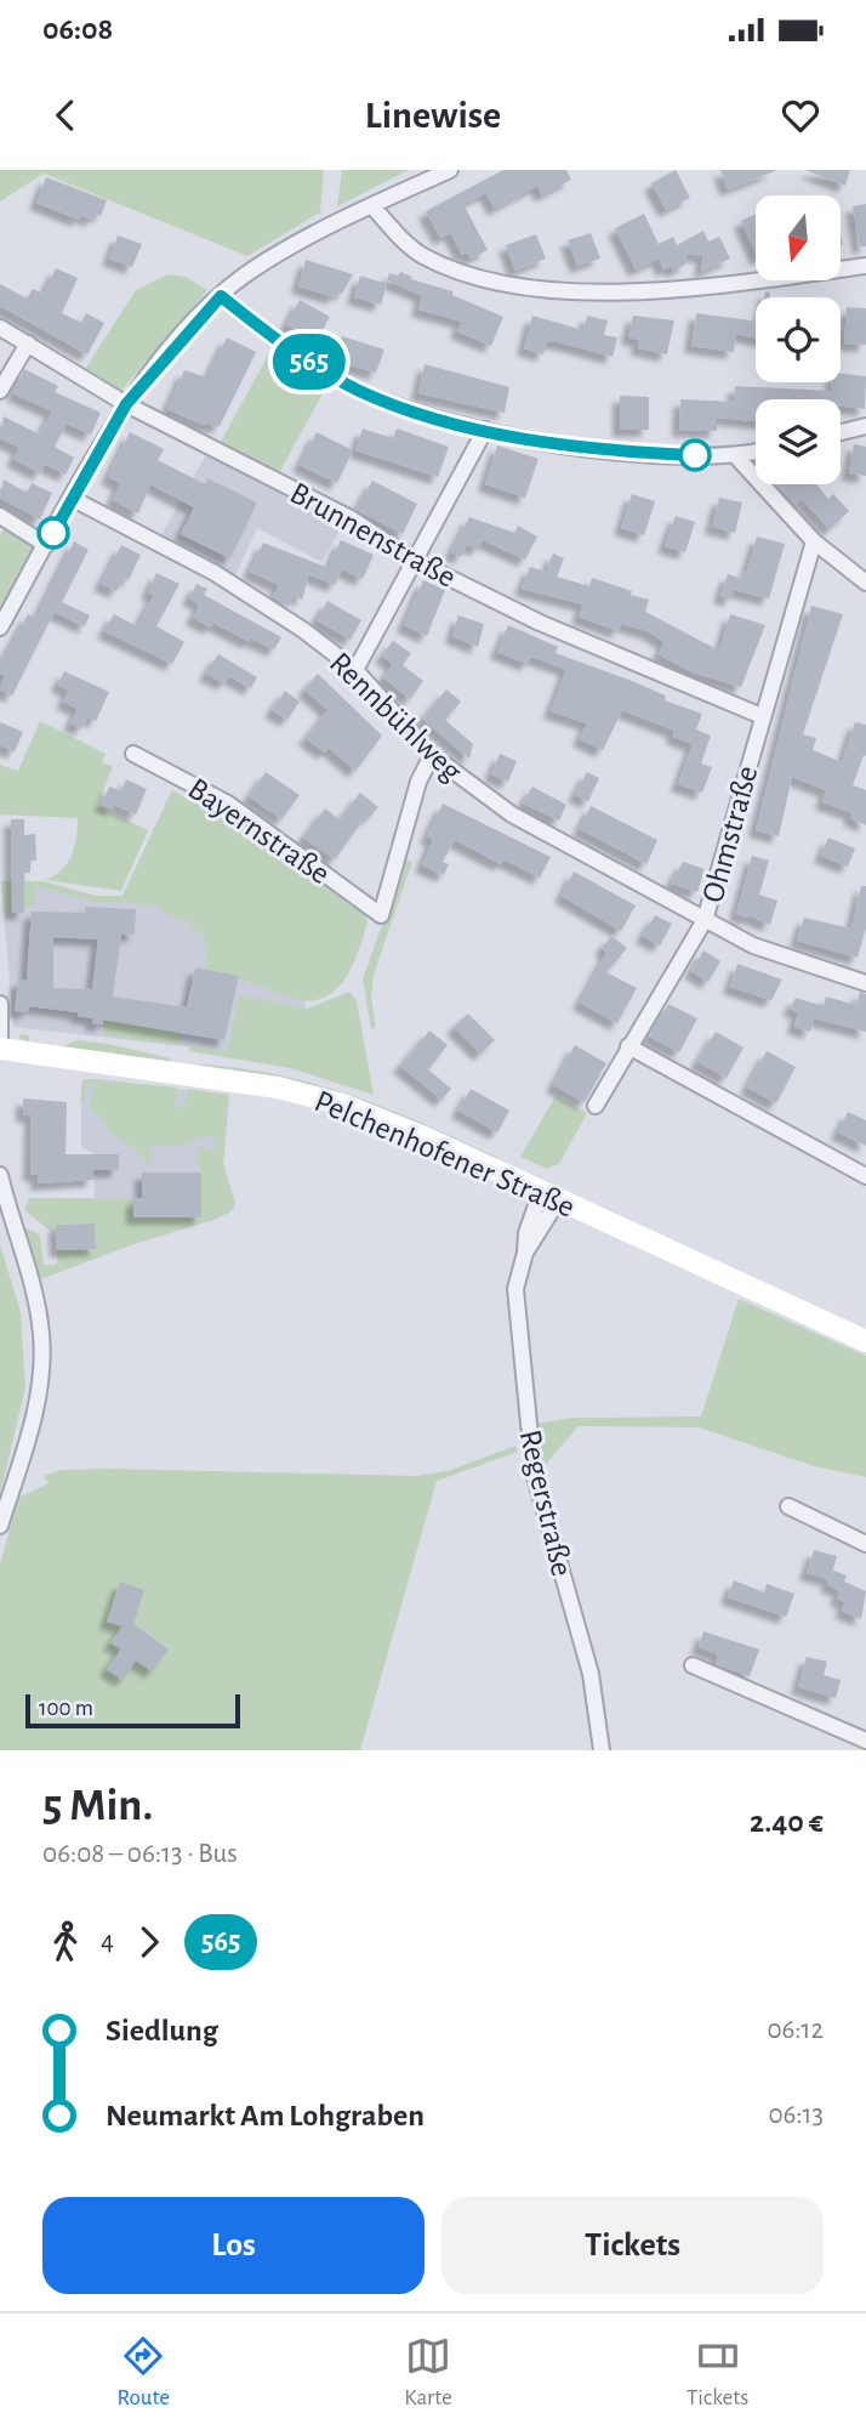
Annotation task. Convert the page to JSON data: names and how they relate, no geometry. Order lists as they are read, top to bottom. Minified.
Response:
{"streets":{"main road":["Pelchenhofener Straße"],"street":["Brunnenstraße","Rennbühlweg","Bayernstraße","Ohmstraße","Regerstraße"]},"crossings":[["Brunnenstraße","Ohmstraße"],["Rennbühlweg","Bayernstraße"],["Rennbühlweg","Ohmstraße"],["Pelchenhofener Straße","Regerstraße"]],"lines":["bus line 565"],"scale_bar":"100 m","north":"bottom","page":{"status":"06:08","header":"Linewise","on_map":"565","scale":"100 m","heading":["5 Min.","06:08 – 06:13 · Bus","2.40 €"],"legs":["4","565"],"list":[{"name":"Siedlung","value":"06:12"},{"name":"Neumarkt Am Lohgraben","value":"06:13"}],"buttons":["Los","Tickets"],"tabs":["Route","Karte","Tickets"]}}
